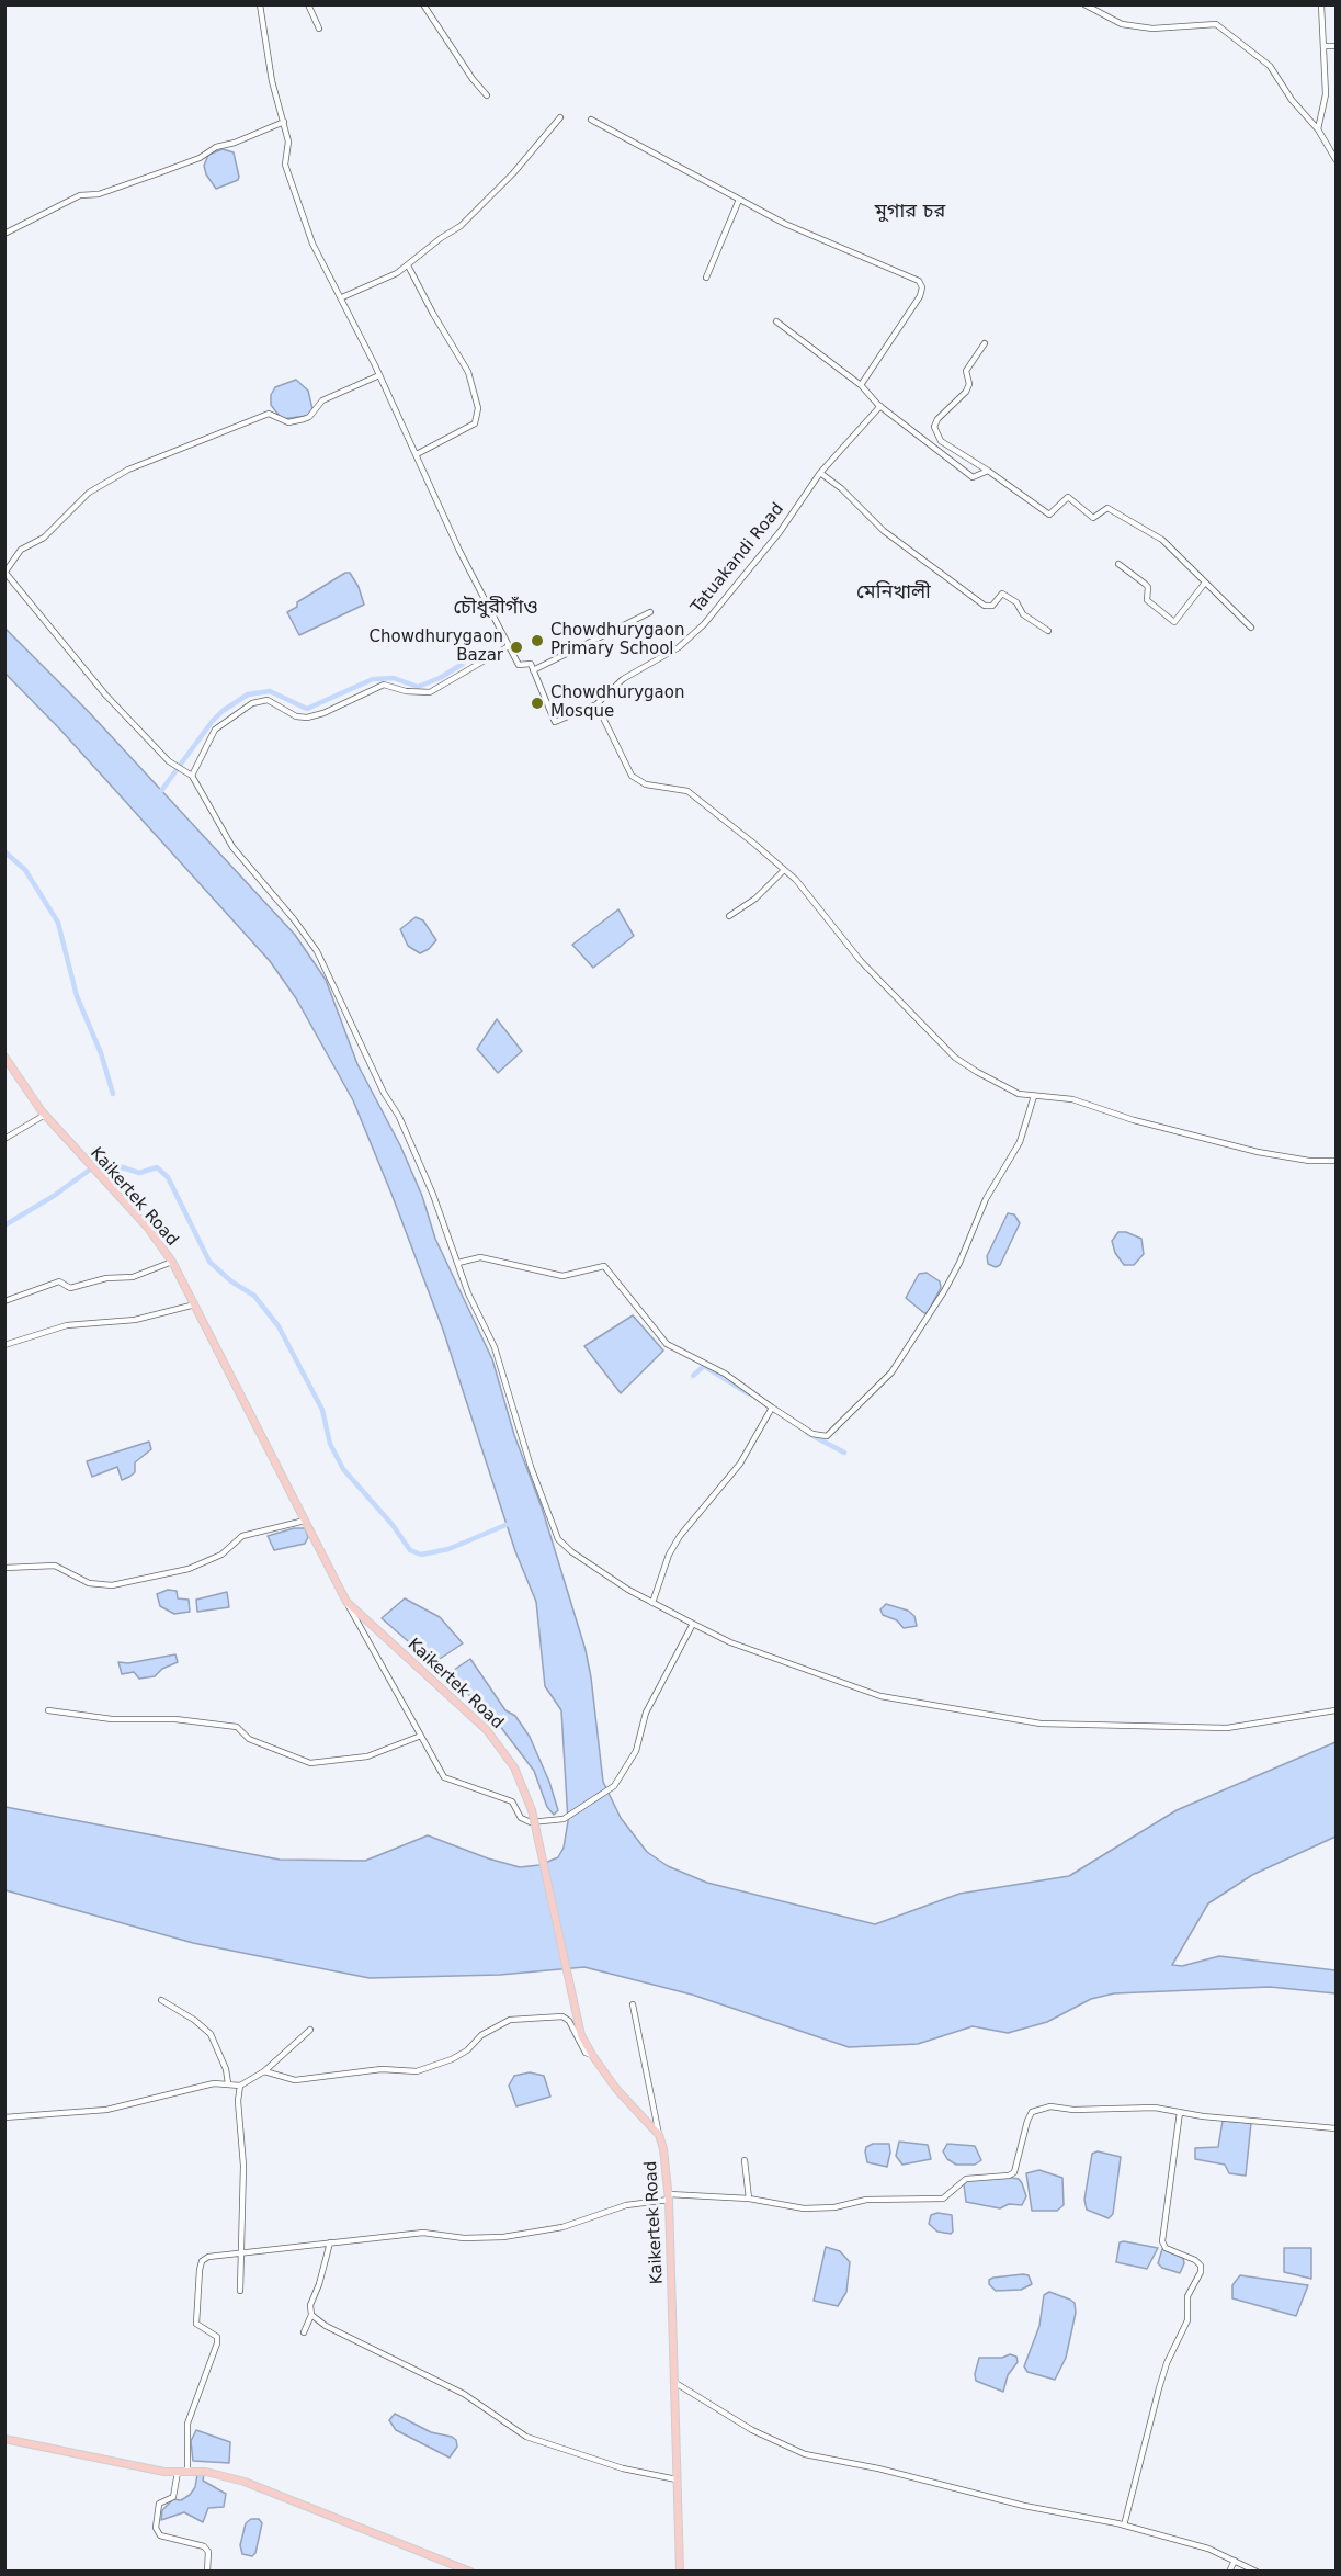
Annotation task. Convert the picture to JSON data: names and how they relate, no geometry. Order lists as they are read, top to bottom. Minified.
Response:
{"streets":{"main road":["Kaikertek Road"],"street":["Tatuakandi Road"]},"districts":["মুগার চর","মেনিখালী","চৌধুরীগাঁও"],"places":["Chowdhurygaon Primary School","Chowdhurygaon Bazar","Chowdhurygaon Mosque"]}
